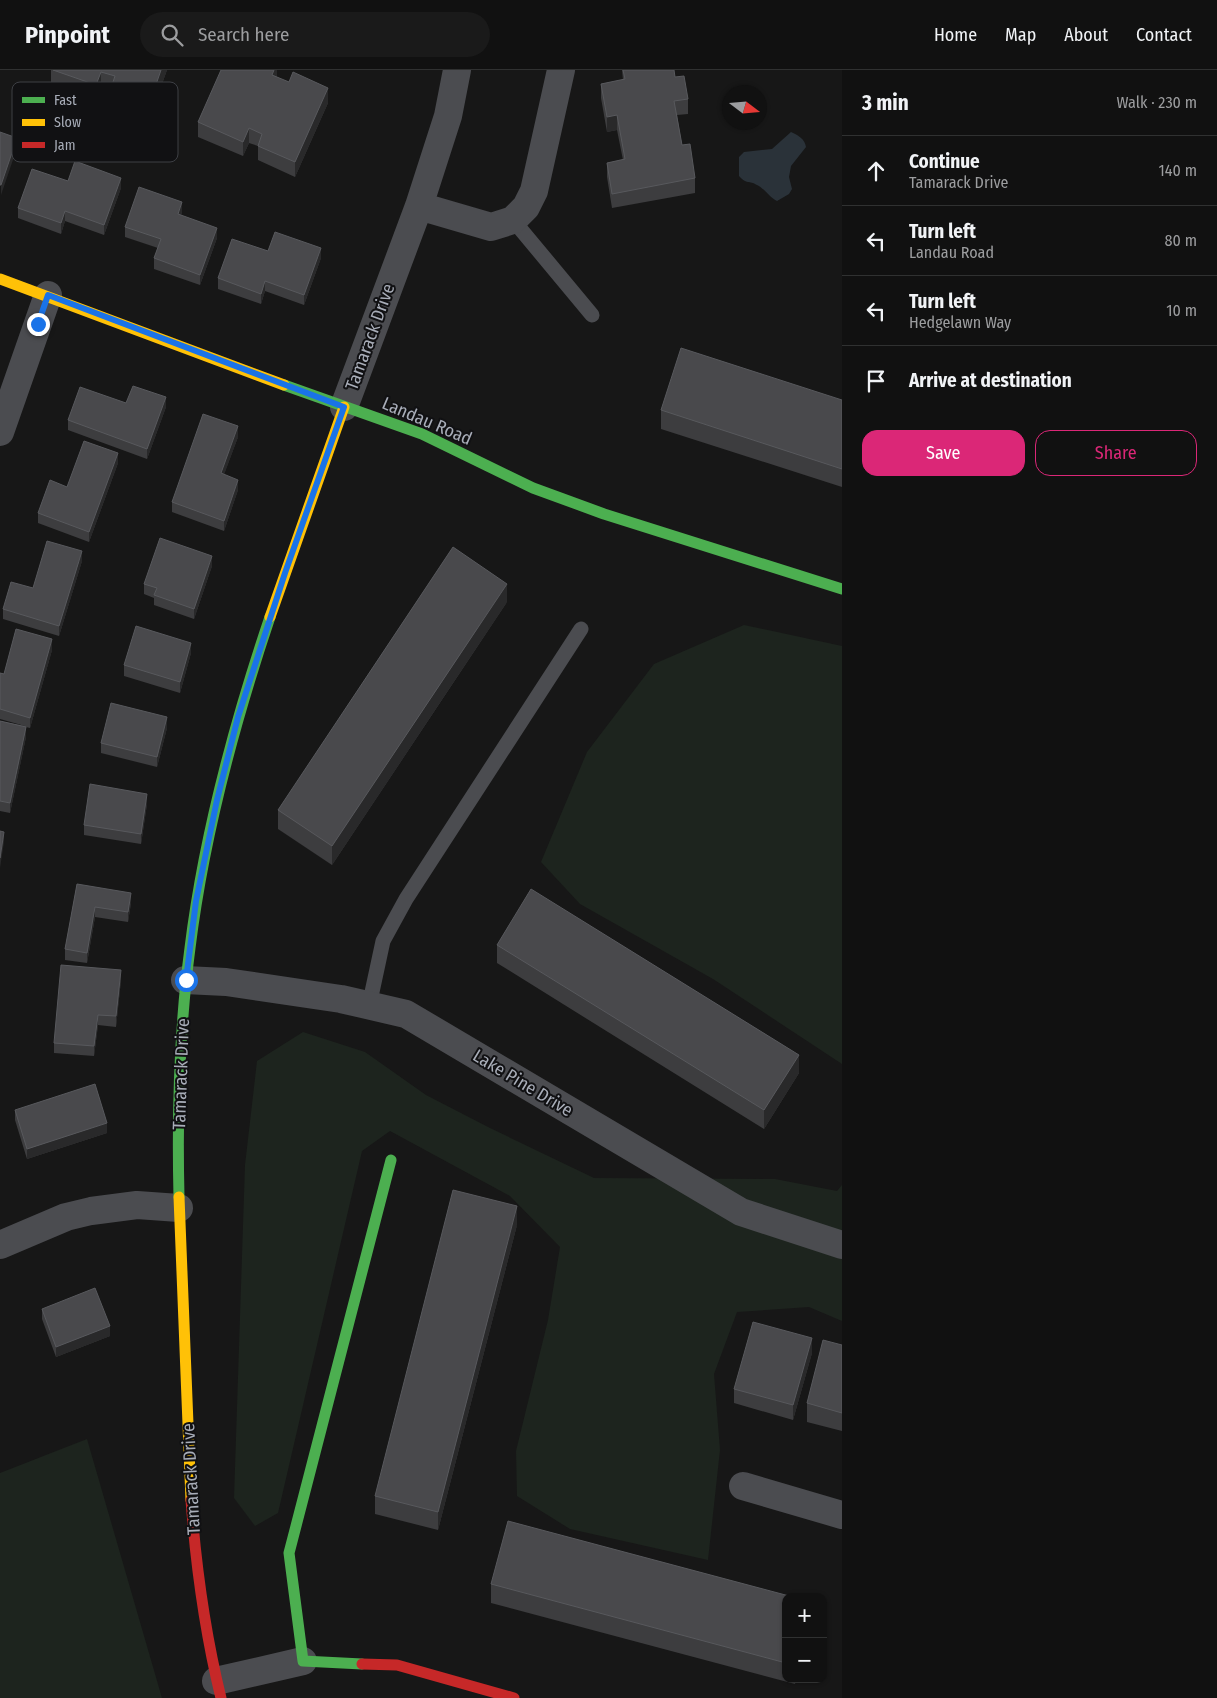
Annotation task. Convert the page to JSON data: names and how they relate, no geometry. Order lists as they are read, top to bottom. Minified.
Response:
{"streets":{"street":["Tamarack Drive","Landau Road","Lake Pine Drive"]},"crossings":[["Tamarack Drive","Landau Road"],["Tamarack Drive","Lake Pine Drive"]],"legend":["Fast","Slow","Jam"],"north":"right","page":{"header":"Pinpoint","search":"Search here","nav":["Home","Map","About","Contact"],"heading":["3 min","Walk · 230 m"],"list":[["Continue","Tamarack Drive","140 m"],["Turn left","Landau Road","80 m"],["Turn left","Hedgelawn Way","10 m"],"Arrive at destination"],"buttons":["Save","Share"],"map_buttons":["+","−"]}}
